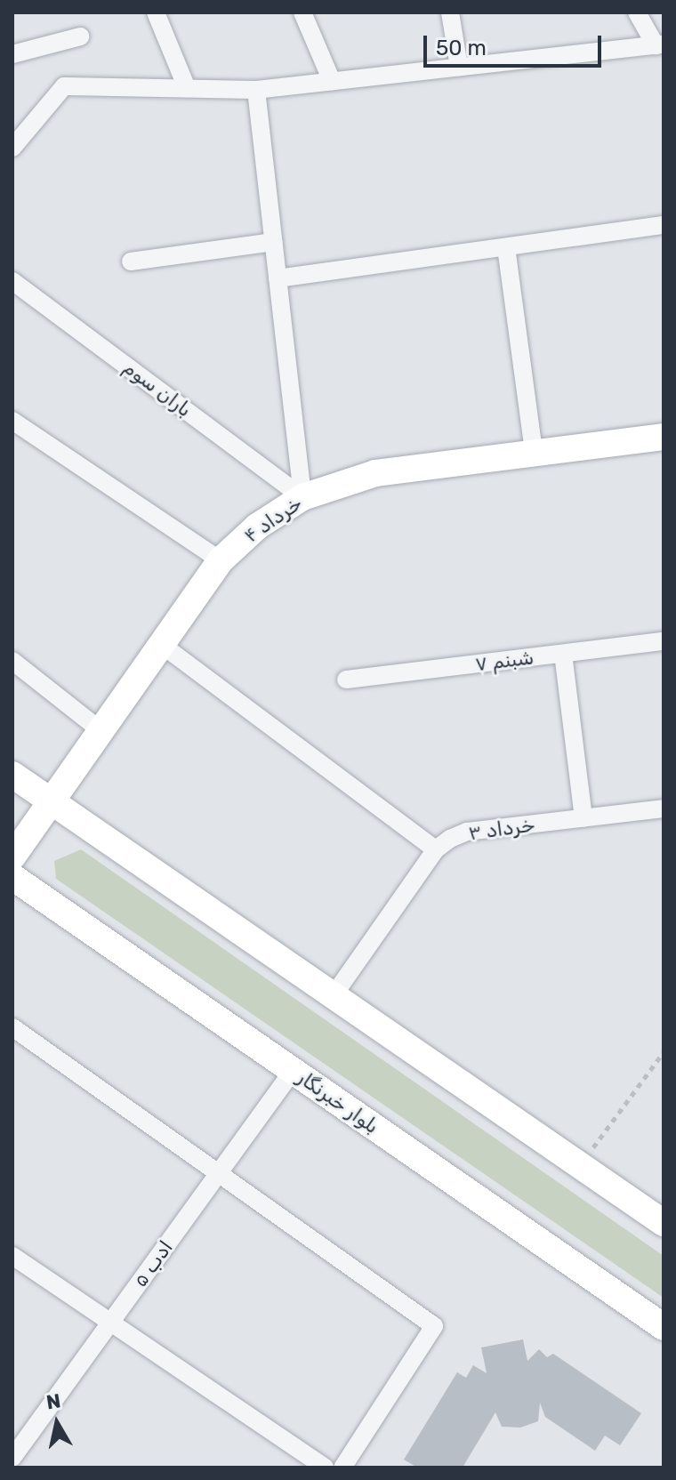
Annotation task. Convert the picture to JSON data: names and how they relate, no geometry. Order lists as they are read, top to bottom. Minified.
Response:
{"streets":{"main road":["خرداد ۴","بلوار خبرنگار"],"street":["باران سوم","شبنم ۷","خرداد ۳","ادب ۵"]},"crossings":[["باران سوم","خرداد ۴"],["بلوار خبرنگار","ادب ۵"]],"scale_bar":"50 m","north":"top"}
